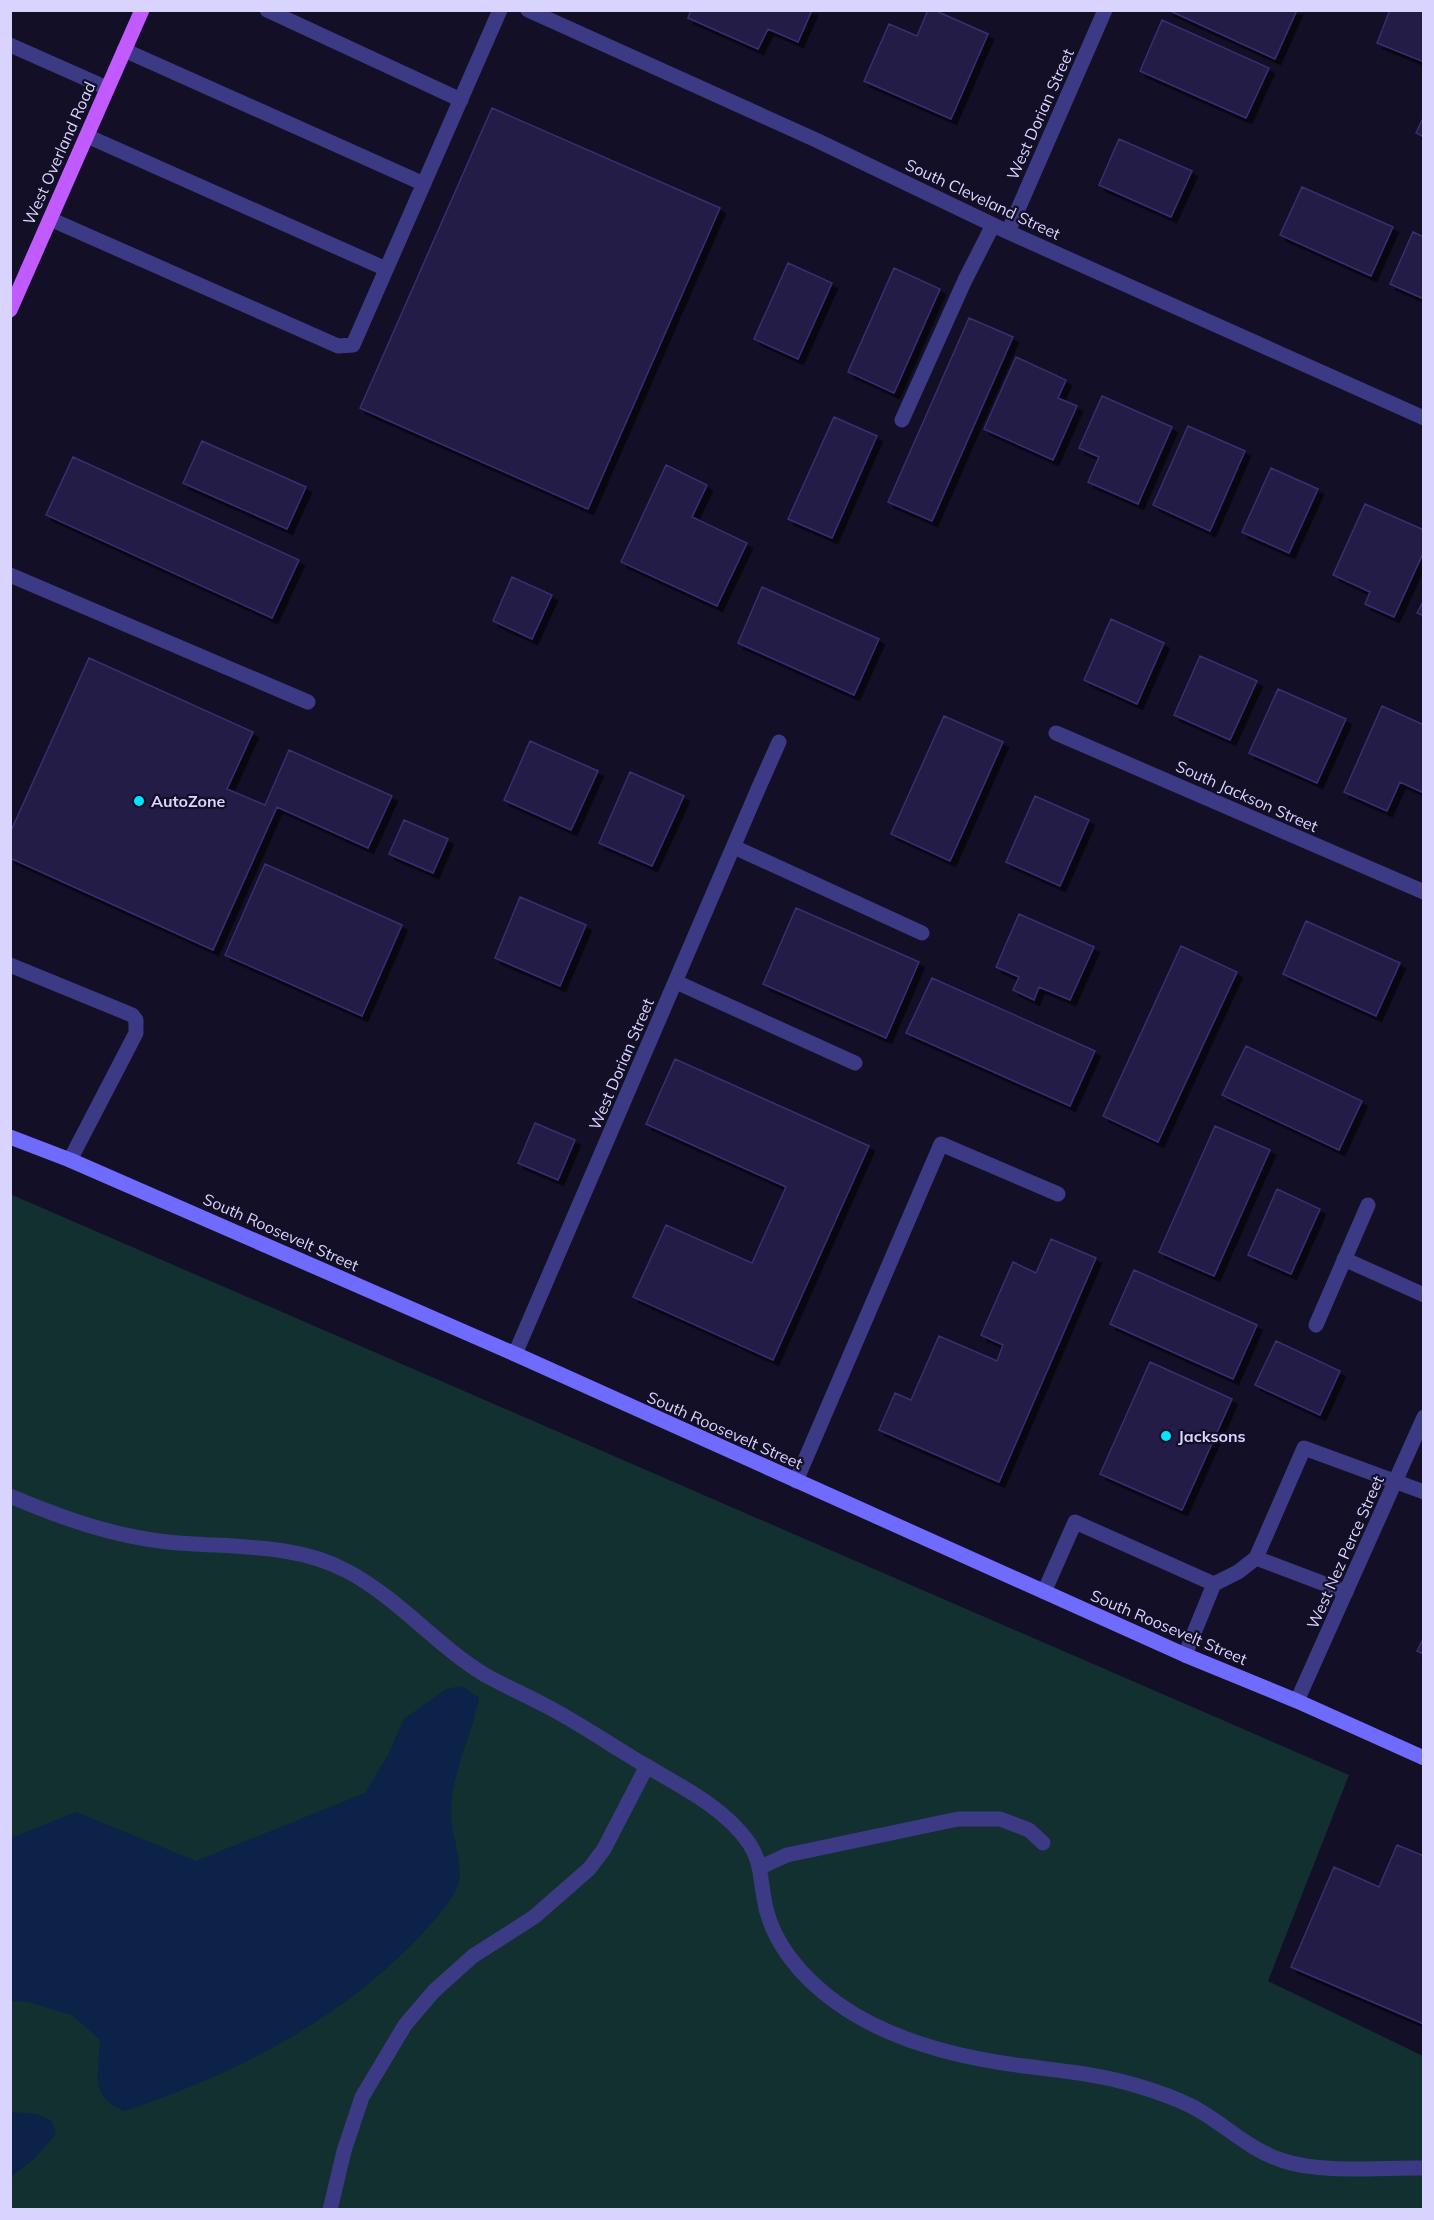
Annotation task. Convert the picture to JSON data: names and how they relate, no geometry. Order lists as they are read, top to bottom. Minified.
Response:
{"streets":{"main road":["West Overland Road"],"street":["West Dorian Street","South Cleveland Street","South Jackson Street","South Roosevelt Street","West Nez Perce Street"]},"crossings":[["West Dorian Street","South Cleveland Street"],["West Dorian Street","South Roosevelt Street"],["South Roosevelt Street","West Nez Perce Street"]],"places":["AutoZone","Jacksons"]}
